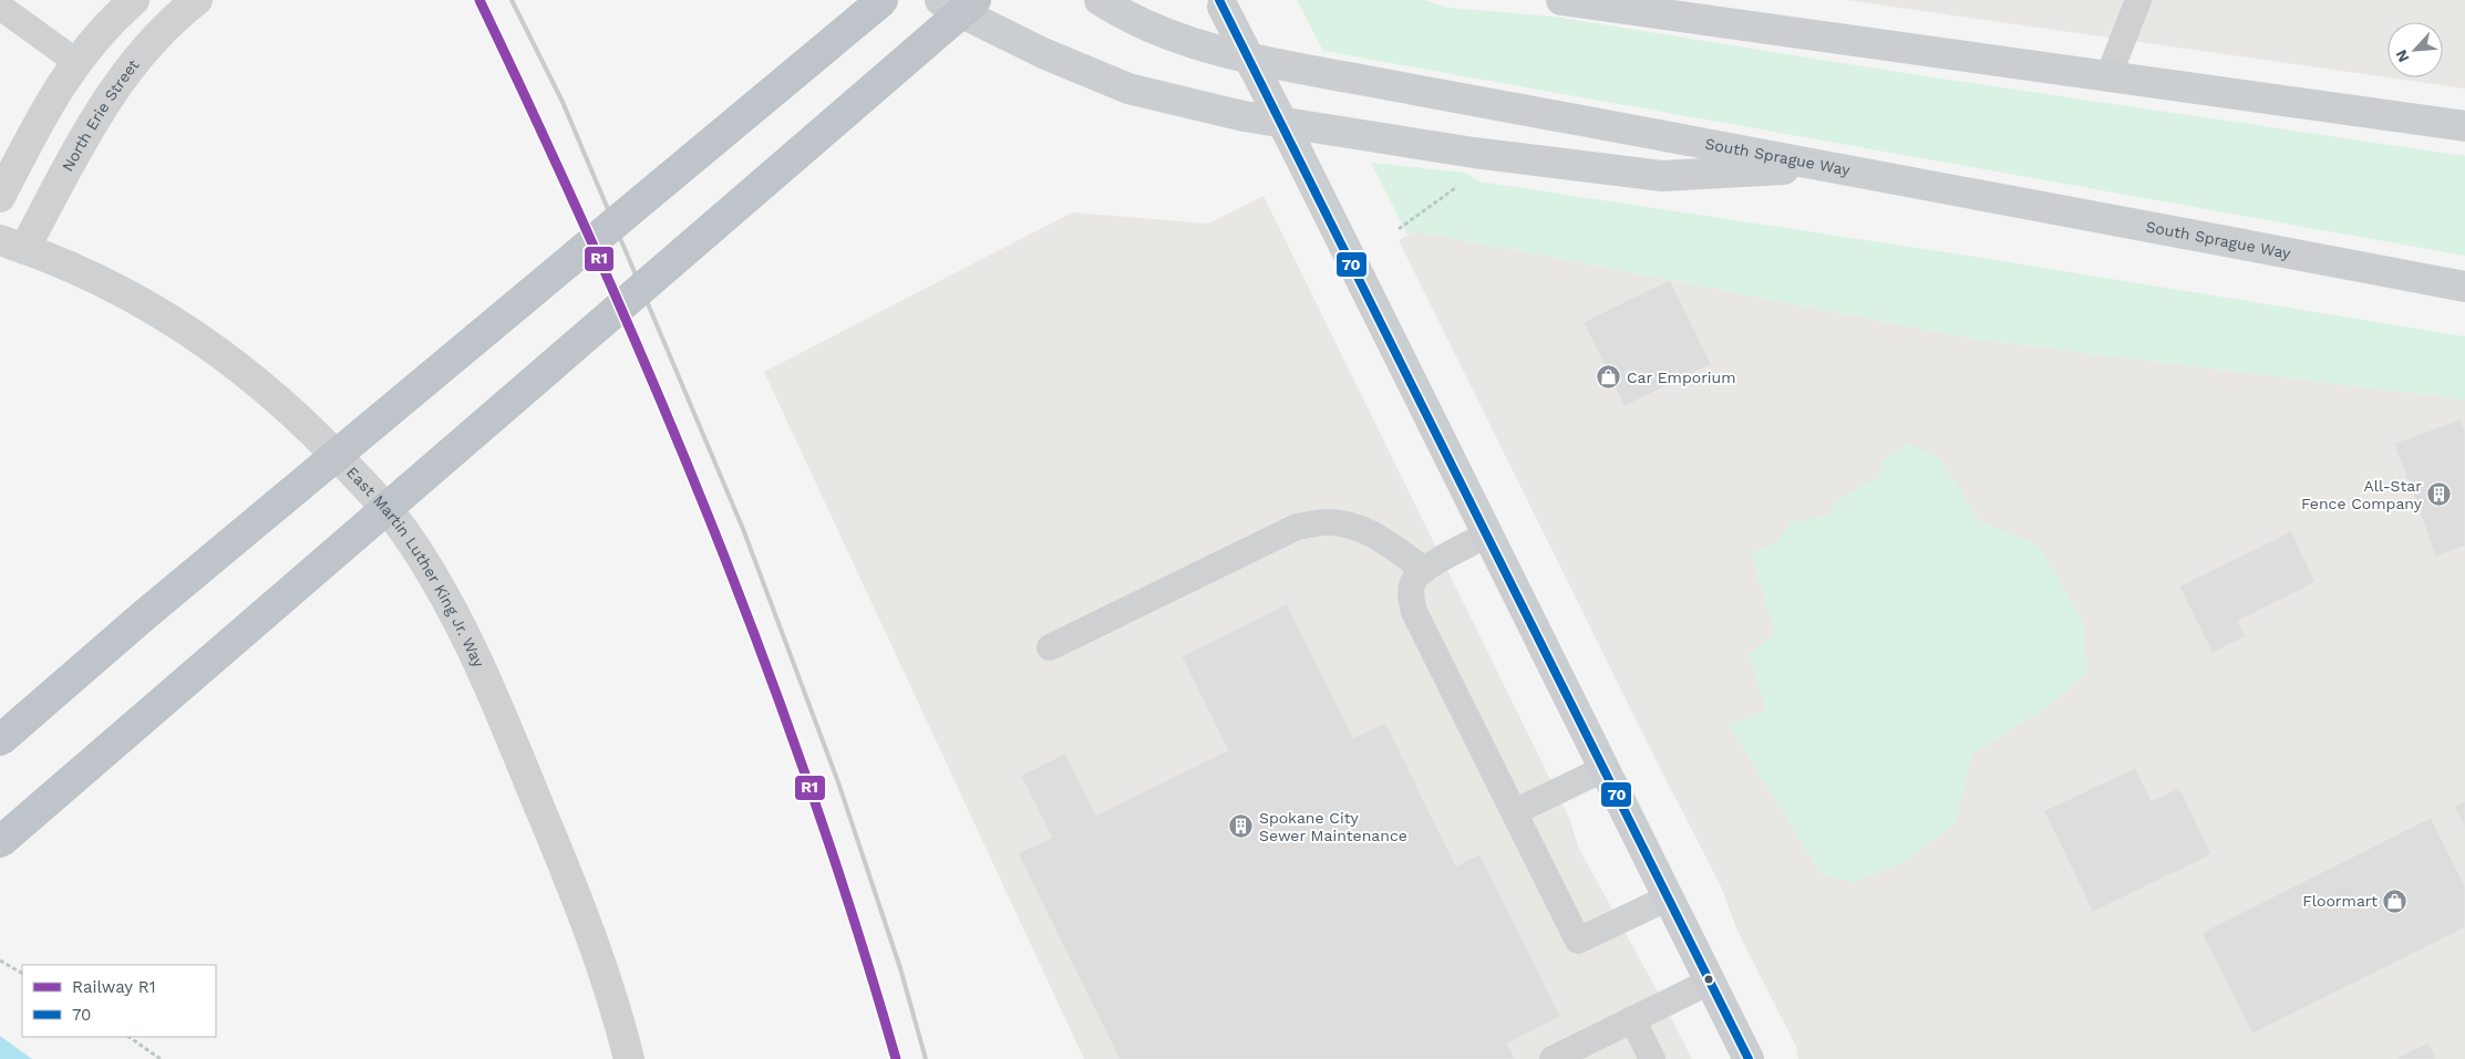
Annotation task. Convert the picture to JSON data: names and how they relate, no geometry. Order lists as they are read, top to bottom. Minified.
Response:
{"streets":{"main road":["South Sprague Way"],"street":["North Erie Street","East Martin Luther King Jr. Way"]},"crossings":[["North Erie Street","East Martin Luther King Jr. Way"]],"places":{"shop":["Car Emporium","Floormart"],"building":["All-Star Fence Company","Spokane City Sewer Maintenance"]},"lines":["rail line R1","transit line 70"],"legend":["Railway R1","70"],"north":"bottom left"}
